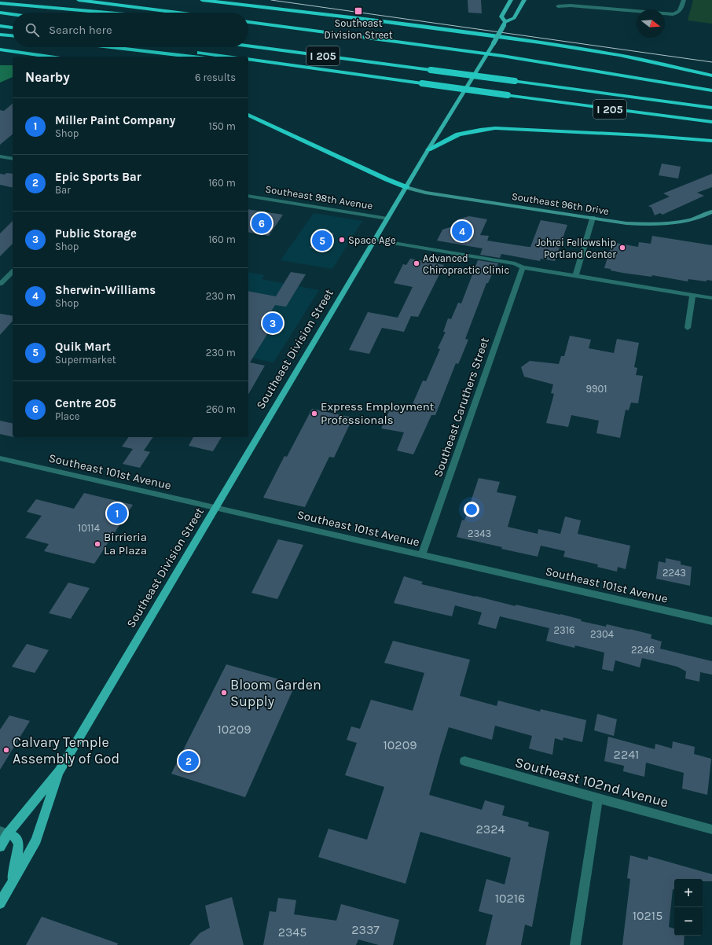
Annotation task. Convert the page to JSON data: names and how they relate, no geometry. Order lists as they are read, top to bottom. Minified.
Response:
{"streets":{"highway":["I 205"],"main road":["Southeast Division Street"],"street":["Southeast 98th Avenue","Southeast 96th Drive","Southeast Caruthers Street","Southeast 101st Avenue","Southeast 102nd Avenue"]},"crossings":[["Southeast 98th Avenue","Southeast Division Street"],["Southeast 96th Drive","Southeast Division Street"],["Southeast Division Street","Southeast 101st Avenue"],["Southeast Caruthers Street","Southeast 101st Avenue"]],"places":{"transit":["Southeast Division Street"],"other":["Space Age","Johrei Fellowship Portland Center","Advanced Chiropractic Clinic","Express Employment Professionals","Birrieria La Plaza","Bloom Garden Supply","Calvary Temple Assembly of God"]},"house_numbers":["9901","10114","2343","2243","2316","2304","2246","10209","10209","2241","2324","10216","10215","2337","2345"],"north":"right","page":{"search":"Search here","heading":["Nearby","6 results"],"list":[{"mark":"1","name":"Miller Paint Company","note":"Shop","value":"150 m"},{"mark":"2","name":"Epic Sports Bar","note":"Bar","value":"160 m"},{"mark":"3","name":"Public Storage","note":"Shop","value":"160 m"},{"mark":"4","name":"Sherwin-Williams","note":"Shop","value":"230 m"},{"mark":"5","name":"Quik Mart","note":"Supermarket","value":"230 m"},{"mark":"6","name":"Centre 205","note":"Place","value":"260 m"}],"pins":["6","4","5","3","1","2"],"map_buttons":["+","−"]}}
